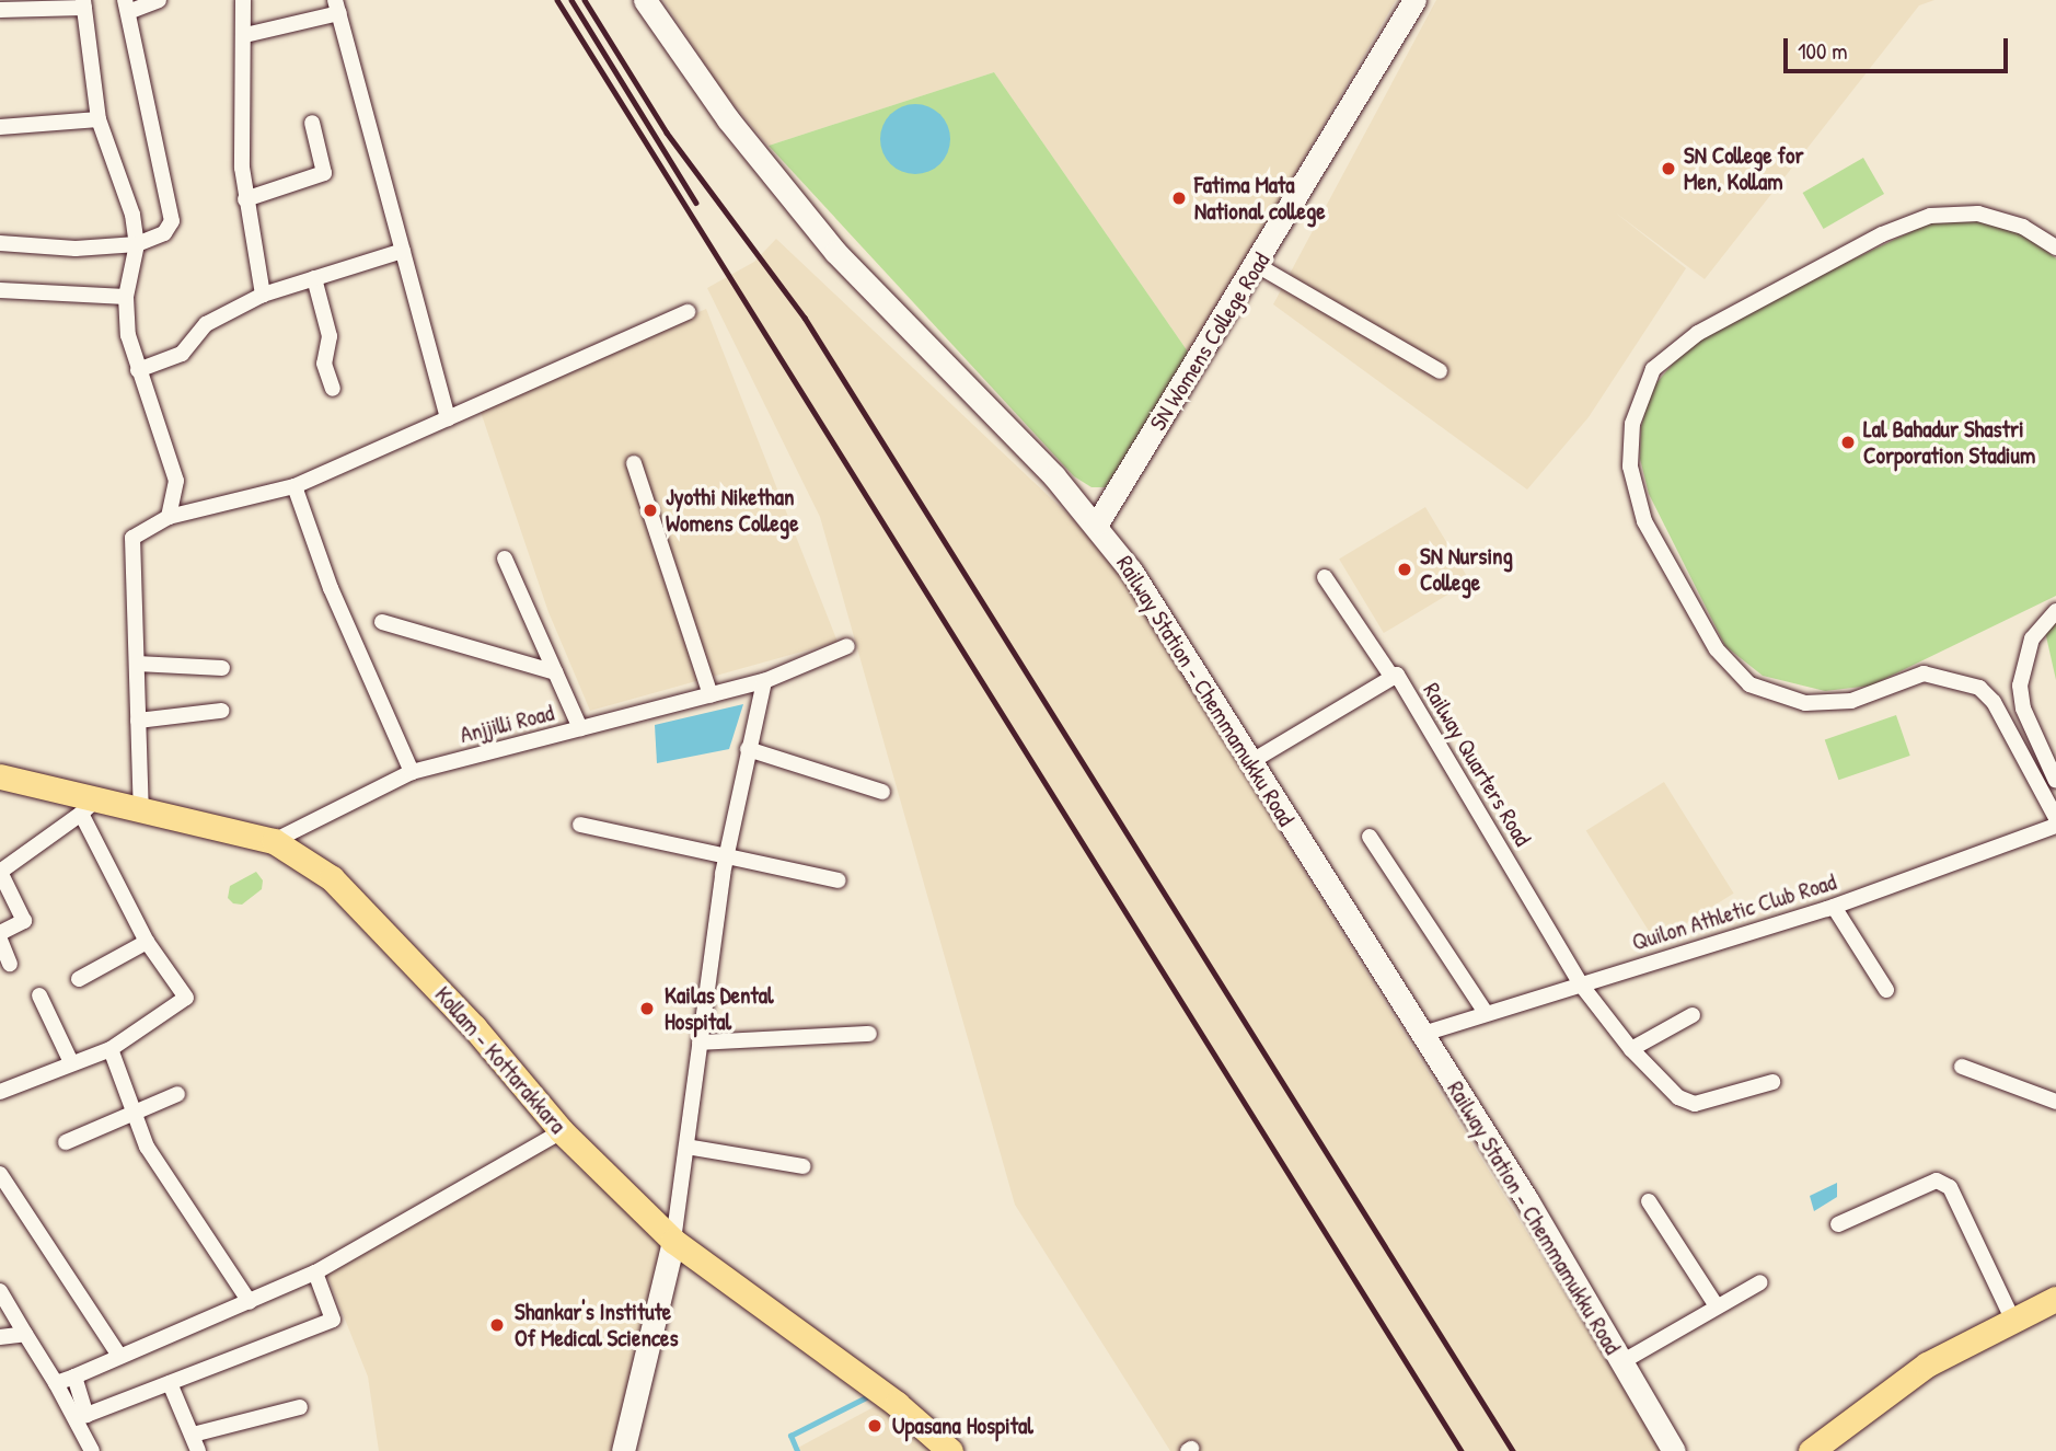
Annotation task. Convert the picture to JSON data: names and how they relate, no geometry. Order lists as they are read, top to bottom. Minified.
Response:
{"streets":{"main road":["SN Womens College Road","Railway Station - Chemmamukku Road","Kollam - Kottarakkara"],"street":["Anjjilli Road","Railway Quarters Road","Quilon Athletic Club Road"]},"crossings":[["SN Womens College Road","Railway Station - Chemmamukku Road"],["Railway Station - Chemmamukku Road","Railway Quarters Road"],["Railway Station - Chemmamukku Road","Quilon Athletic Club Road"],["Anjjilli Road","Kollam - Kottarakkara"],["Railway Quarters Road","Quilon Athletic Club Road"]],"places":["SN College for Men, Kollam","Fatima Mata National college","Lal Bahadur Shastri Corporation Stadium","Jyothi Nikethan Womens College","SN Nursing College","Kailas Dental Hospital","Shankar's Institute Of Medical Sciences","Upasana Hospital"],"scale_bar":"100 m"}
